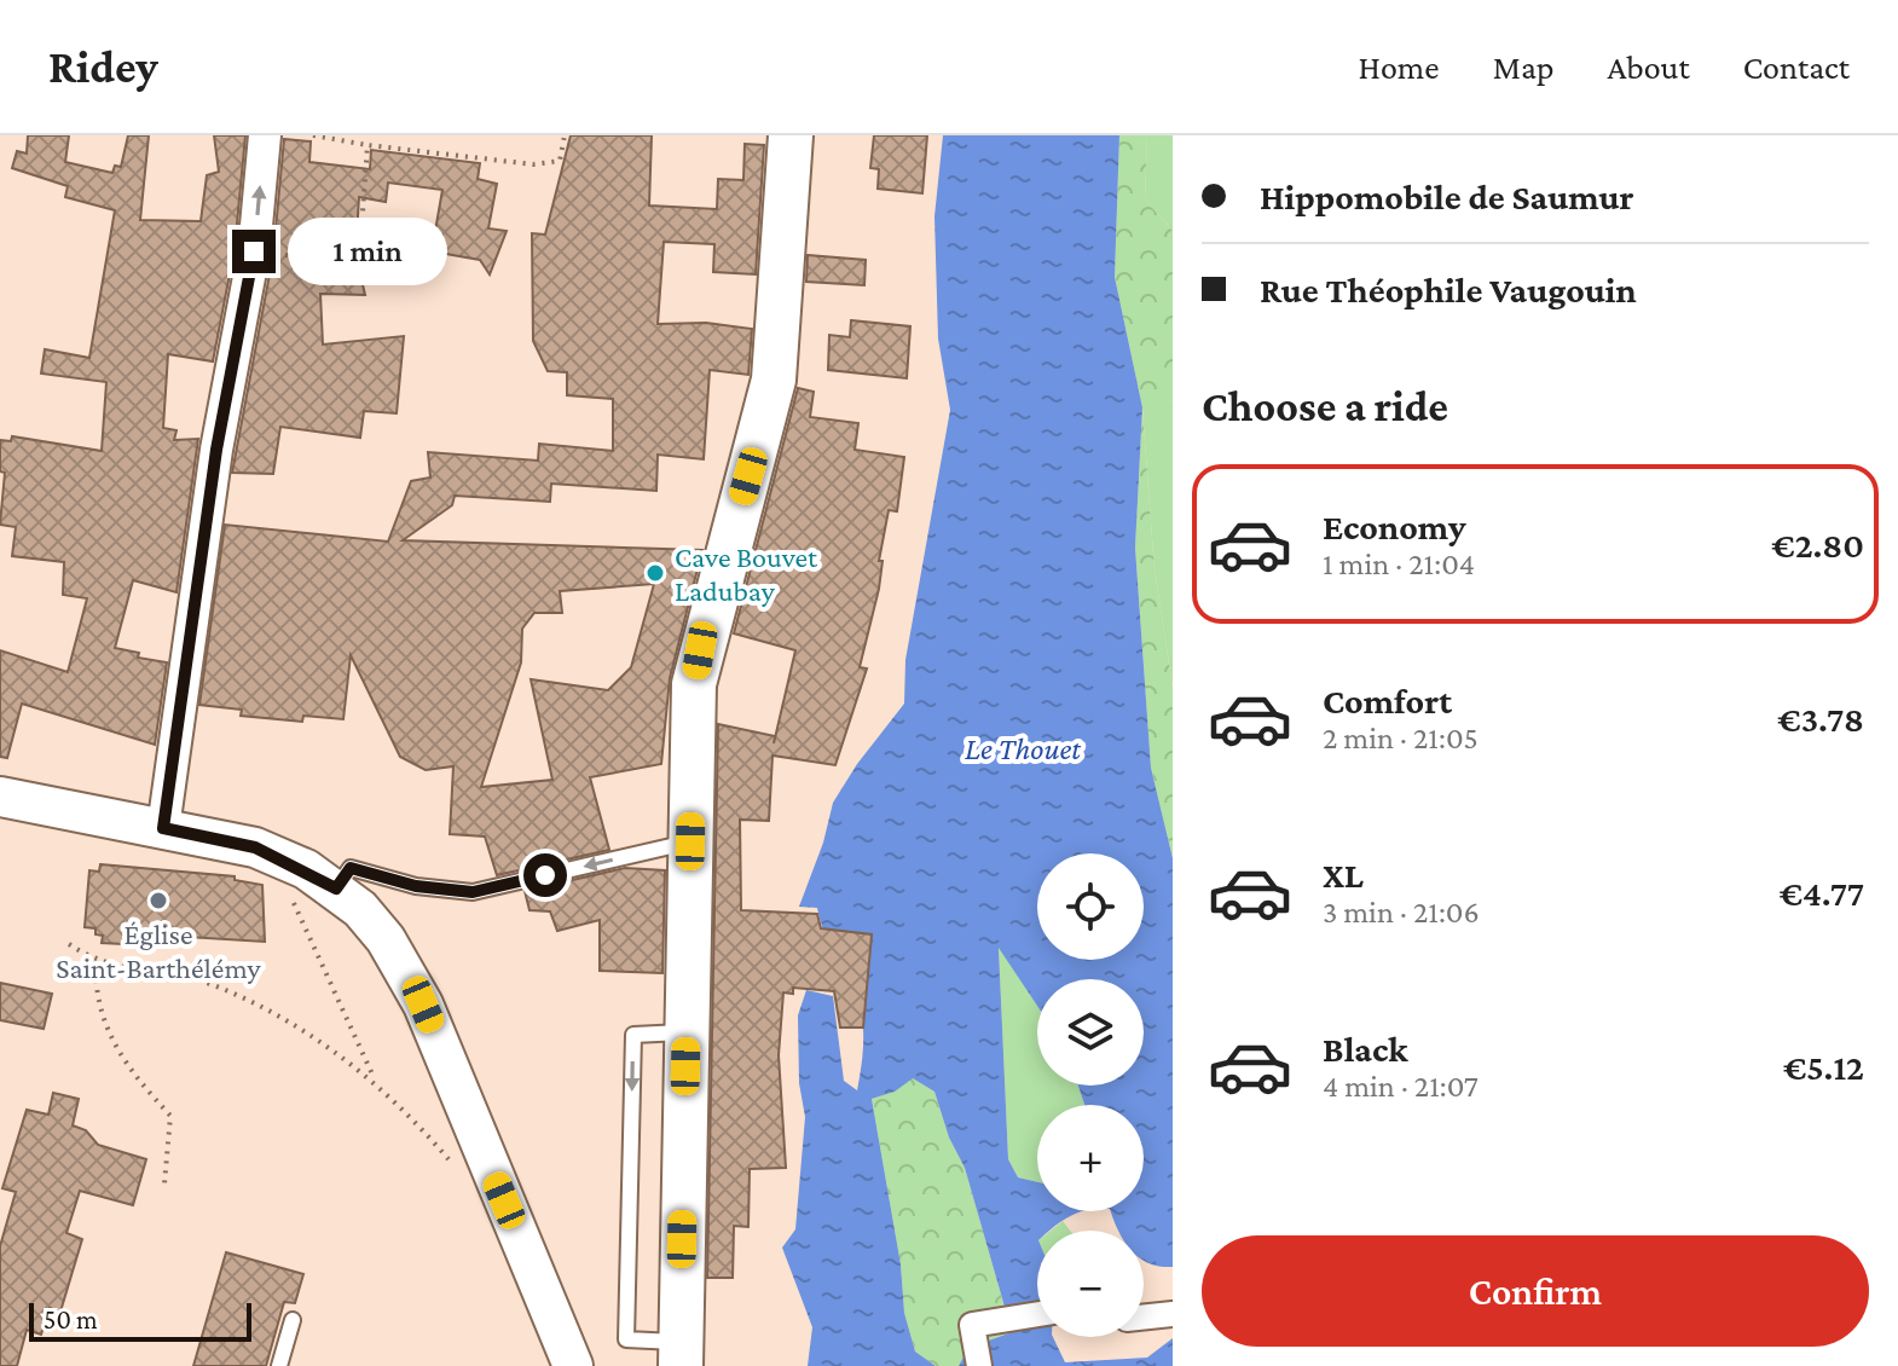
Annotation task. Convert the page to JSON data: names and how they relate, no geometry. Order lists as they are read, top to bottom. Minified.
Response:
{"water":["Le Thouet"],"places":["Cave Bouvet Ladubay","Église Saint-Barthélémy"],"scale_bar":"50 m","page":{"header":"Ridey","nav":["Home","Map","About","Contact"],"banner":["Hippomobile de Saumur","Rue Théophile Vaugouin"],"bubble":"1 min","heading":"Choose a ride","list":[{"name":"Economy","note":"1 min · 21:04","value":"€2.80"},{"name":"Comfort","note":"2 min · 21:05","value":"€3.78"},{"name":"XL","note":"3 min · 21:06","value":"€4.77"},{"name":"Black","note":"4 min · 21:07","value":"€5.12"}],"map_buttons":["+","−"],"buttons":"Confirm","scale":"50 m"}}
